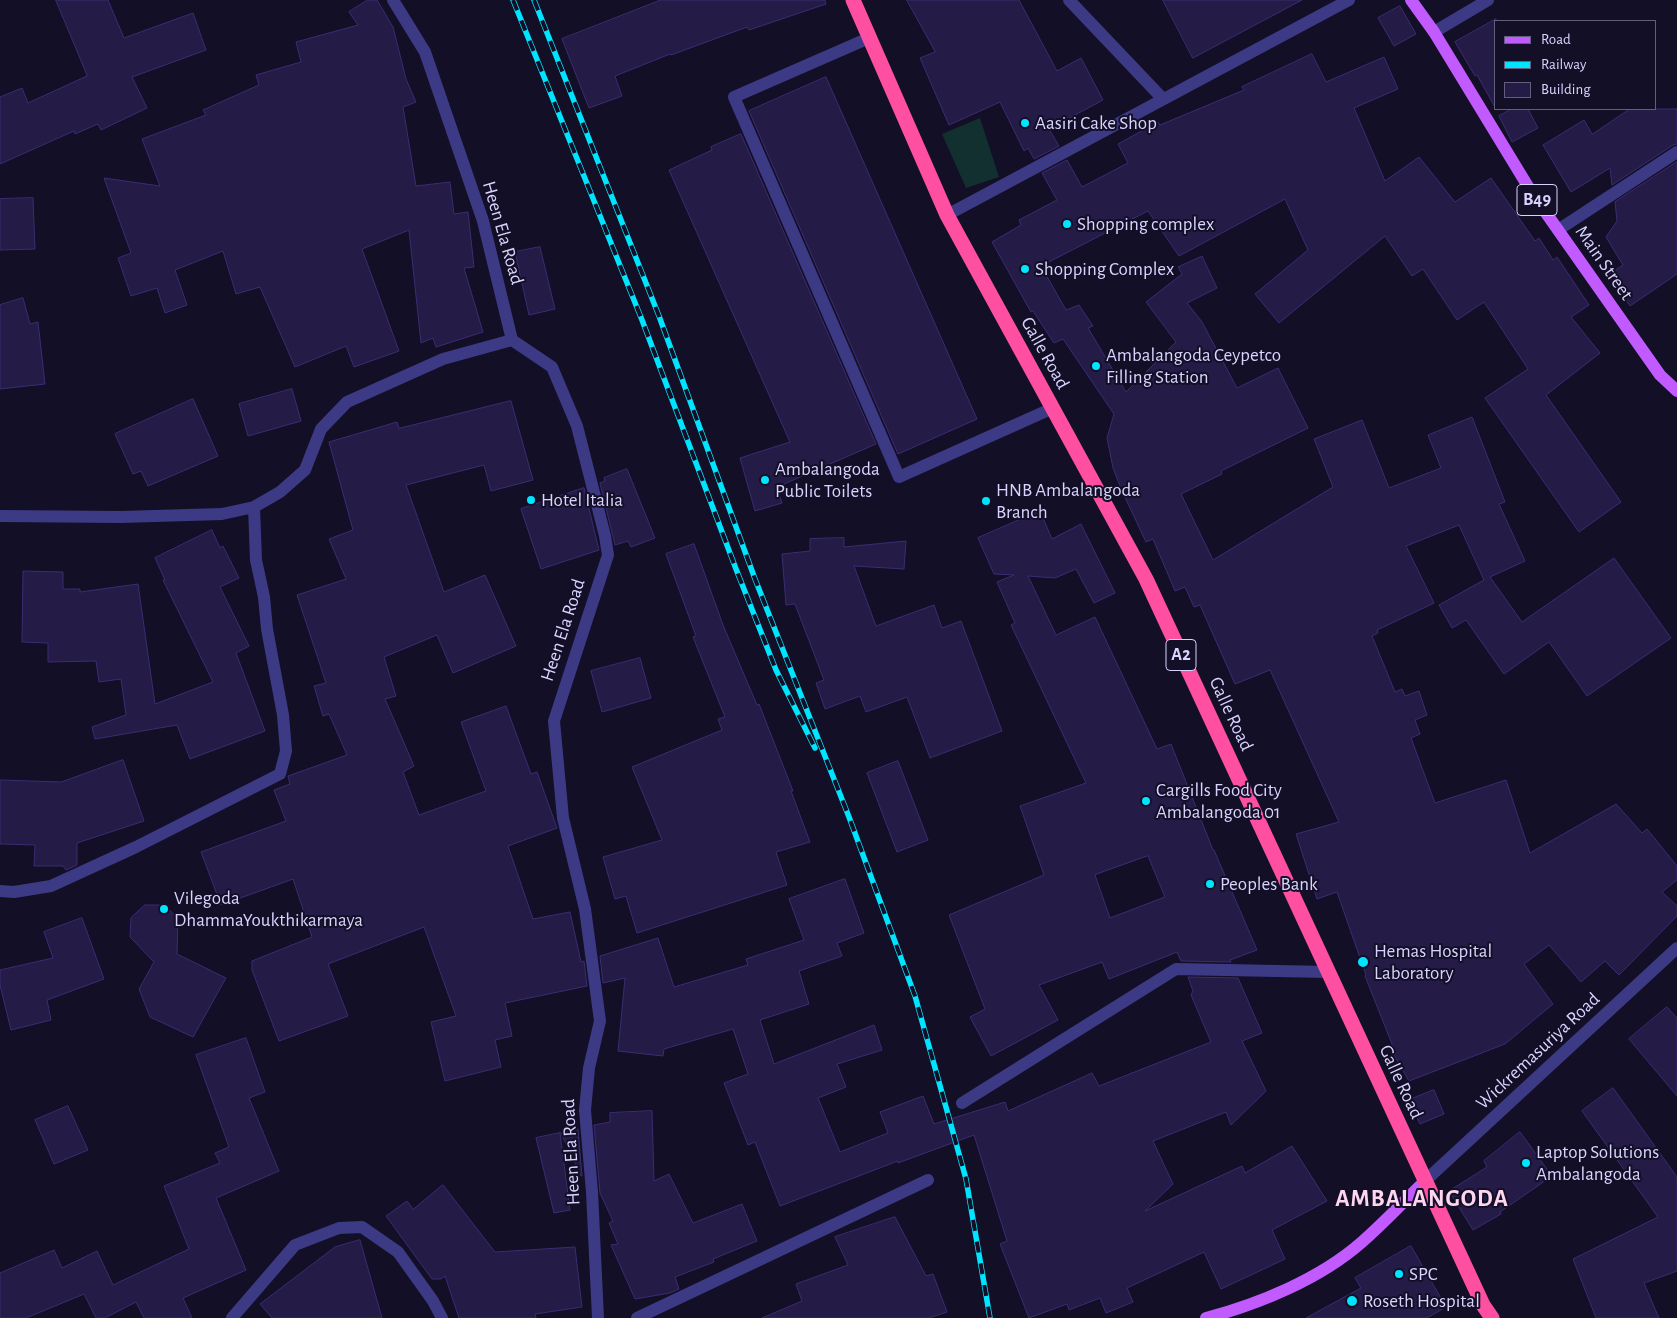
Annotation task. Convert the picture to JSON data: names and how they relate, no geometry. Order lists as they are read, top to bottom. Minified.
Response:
{"streets":{"highway":["Galle Road","A2"],"main road":["B49","Main Street"],"street":["Heen Ela Road","Wickremasuriya Road"]},"crossings":[["Galle Road","Wickremasuriya Road"]],"districts":["AMBALANGODA"],"places":["Aasiri Cake Shop","Shopping complex","Shopping Complex","Ambalangoda Ceypetco Filling Station","Ambalangoda Public Toilets","Hotel Italia","HNB Ambalangoda Branch","Cargills Food City Ambalangoda 01","Peoples Bank","Vilegoda DhammaYoukthikarmaya","Hemas Hospital Laboratory","Laptop Solutions Ambalangoda","SPC","Roseth Hospital"],"legend":["Road","Railway","Building"]}
